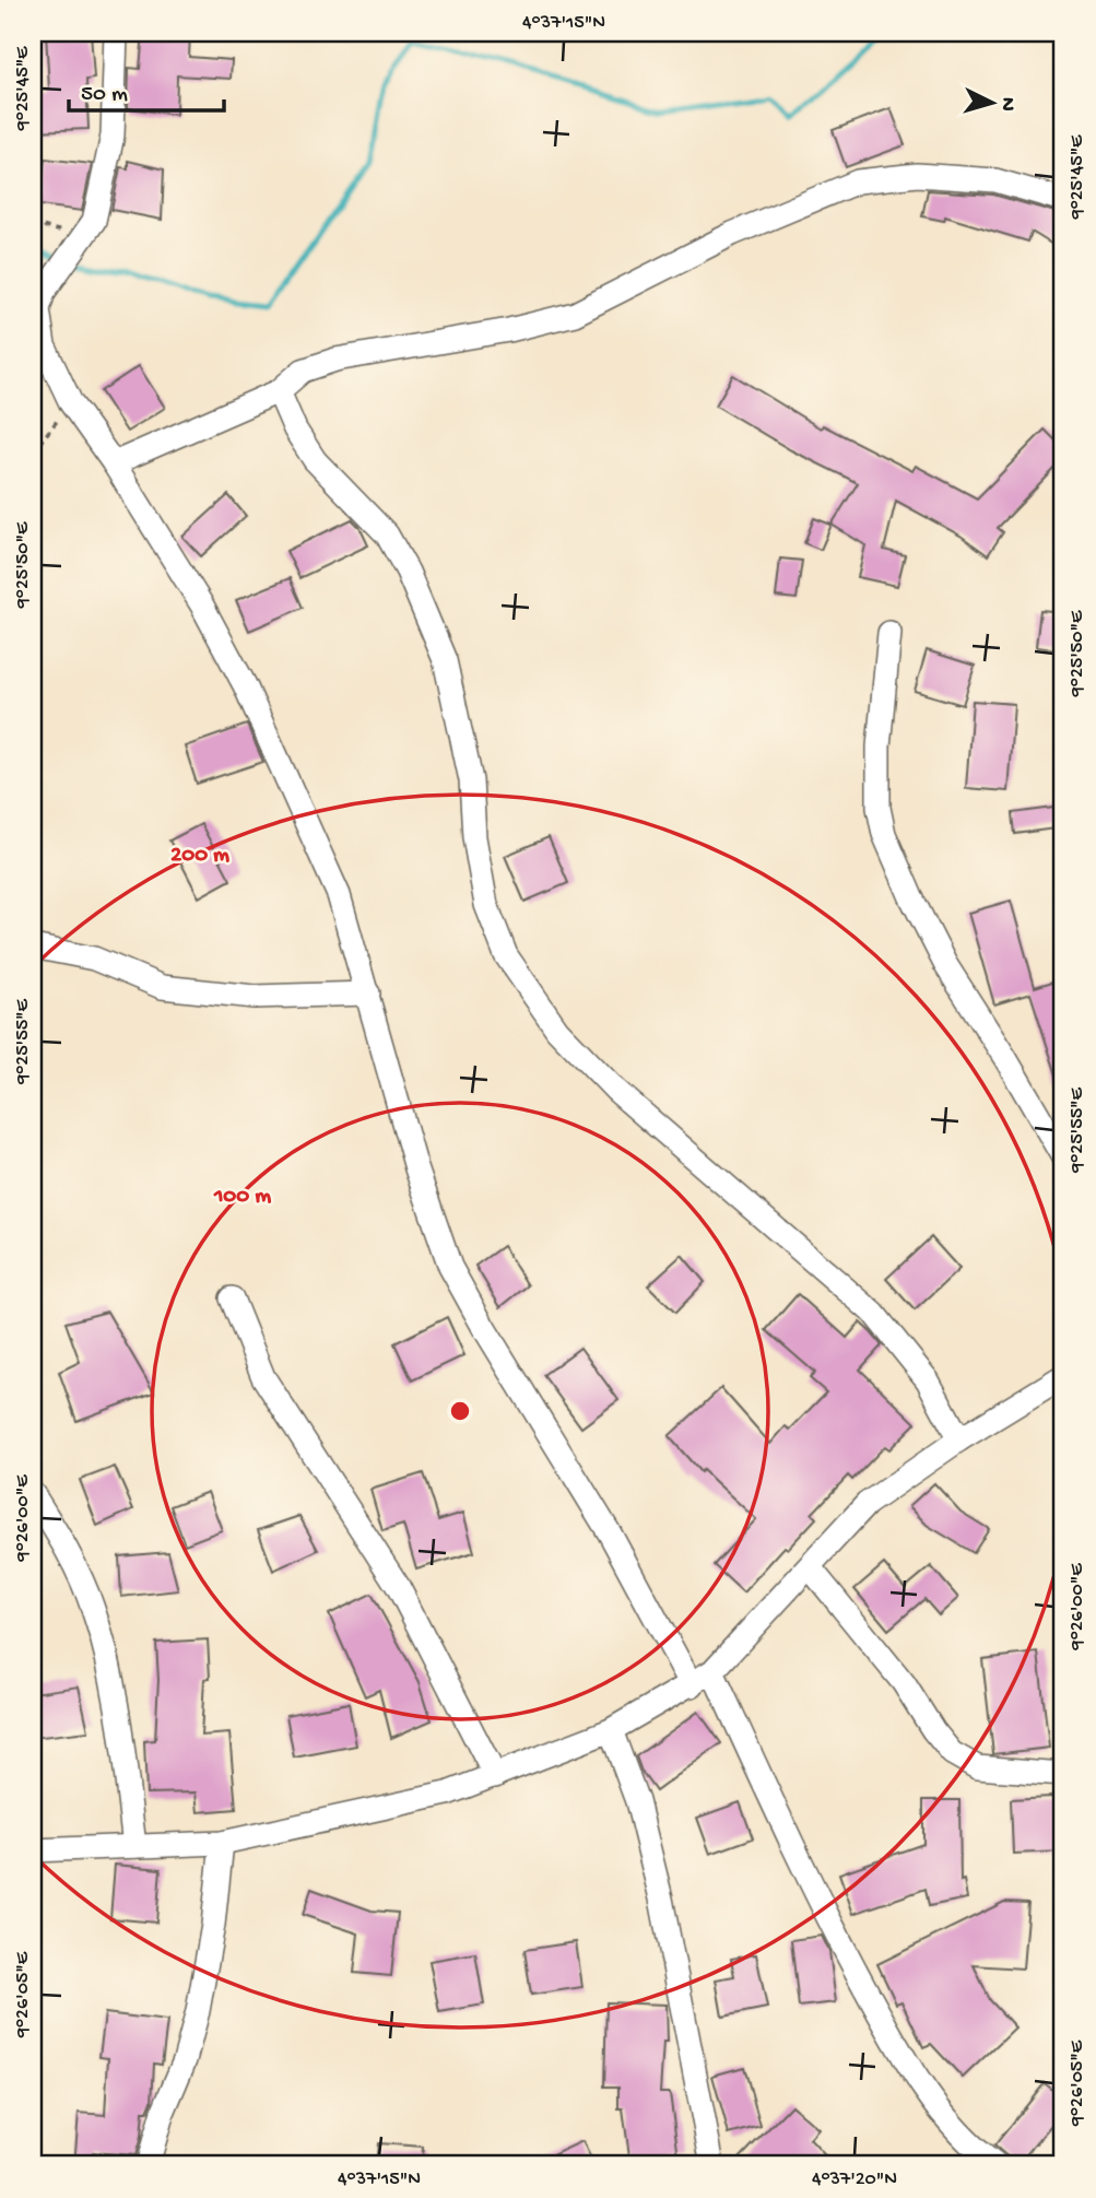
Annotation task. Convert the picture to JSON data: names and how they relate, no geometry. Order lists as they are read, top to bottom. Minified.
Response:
{"scale_bar":"50 m","north":"right","coordinates":["4°37'15\"N","9°25'45\"E","9°25'50\"E","9°25'55\"E","9°26'00\"E","9°26'05\"E","4°37'20\"N"],"rings":["200 m","100 m"]}
